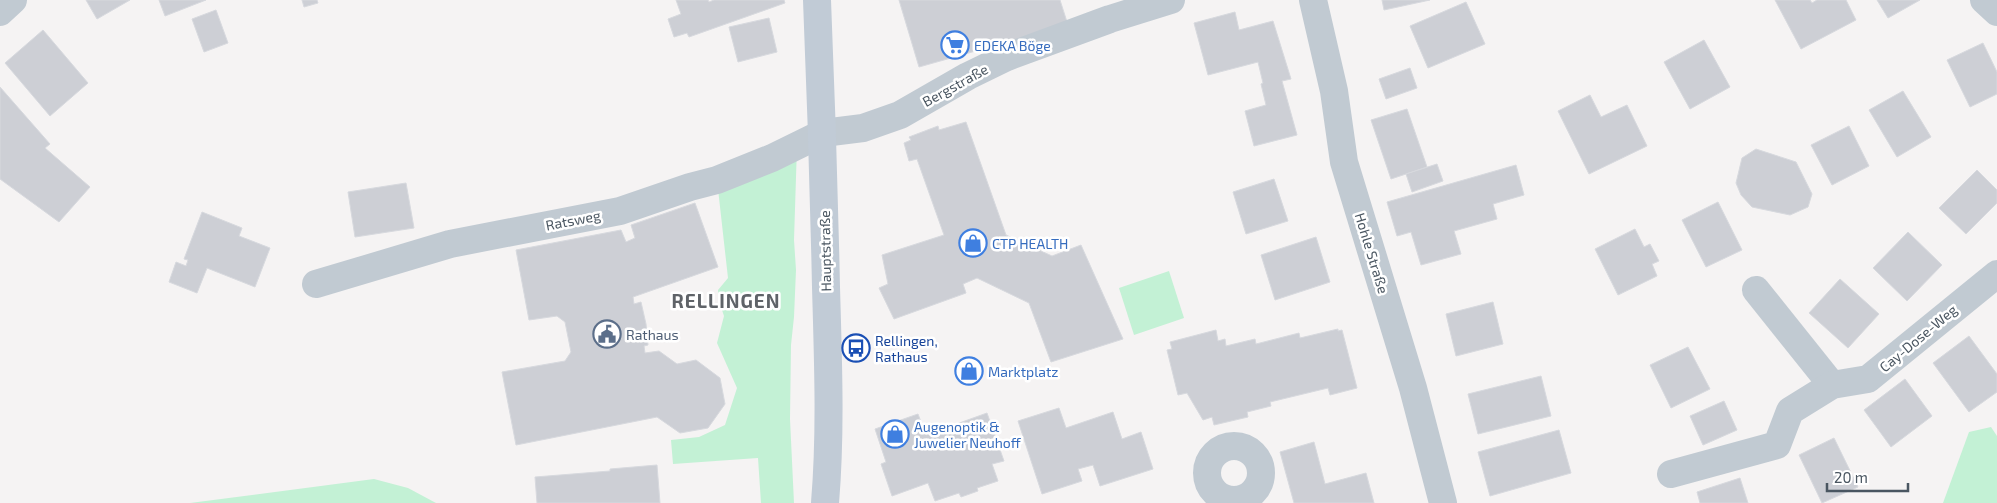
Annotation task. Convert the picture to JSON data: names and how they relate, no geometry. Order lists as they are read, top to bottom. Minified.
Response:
{"streets":{"main road":["Hauptstraße"],"street":["Bergstraße","Ratsweg","Hohle Straße","Cay-Dose-Weg"]},"crossings":[["Bergstraße","Ratsweg"],["Bergstraße","Hauptstraße"],["Ratsweg","Hauptstraße"]],"districts":["RELLINGEN"],"places":{"supermarket":["EDEKA Böge"],"shop":["CTP HEALTH","Marktplatz","Augenoptik & Juwelier Neuhoff"],"public building":["Rathaus"],"bus stop":["Rellingen, Rathaus"]},"scale_bar":"20 m"}
